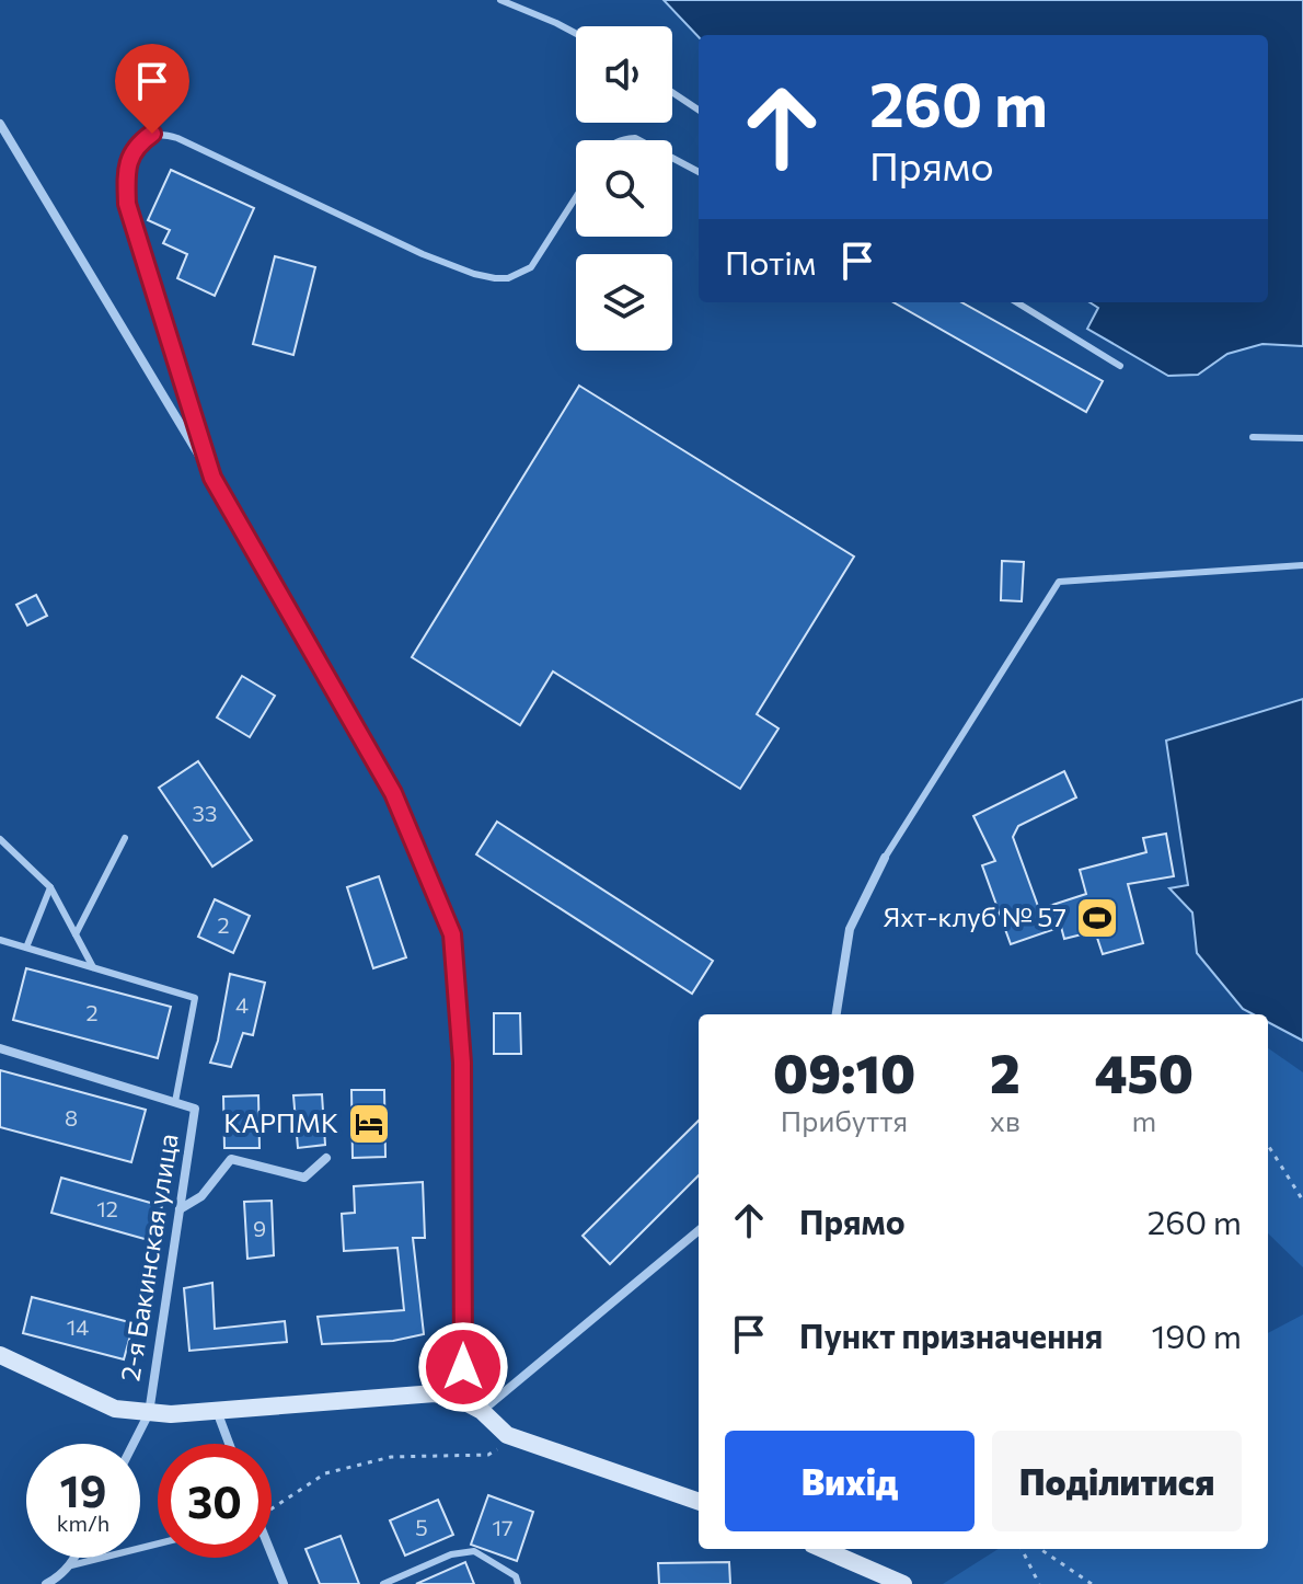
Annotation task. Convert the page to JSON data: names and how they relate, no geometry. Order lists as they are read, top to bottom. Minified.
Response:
{"streets":{"street":["2-я Бакинская улица"]},"places":{"sports":["Яхт-клуб № 57"],"hotel":["КАРПМК"]},"house_numbers":["33","2","4","2","8","12","9","14","5","17"],"page":{"turn":["260 m","Прямо"],"then":"Потім","eta":["09:10","Прибуття","2","хв","450","m"],"list":[{"name":"Прямо","value":"260 m"},{"name":"Пункт призначення","value":"190 m"}],"buttons":["Вихід","Поділитися"],"speed":"19 km/h","limit":"30"}}
